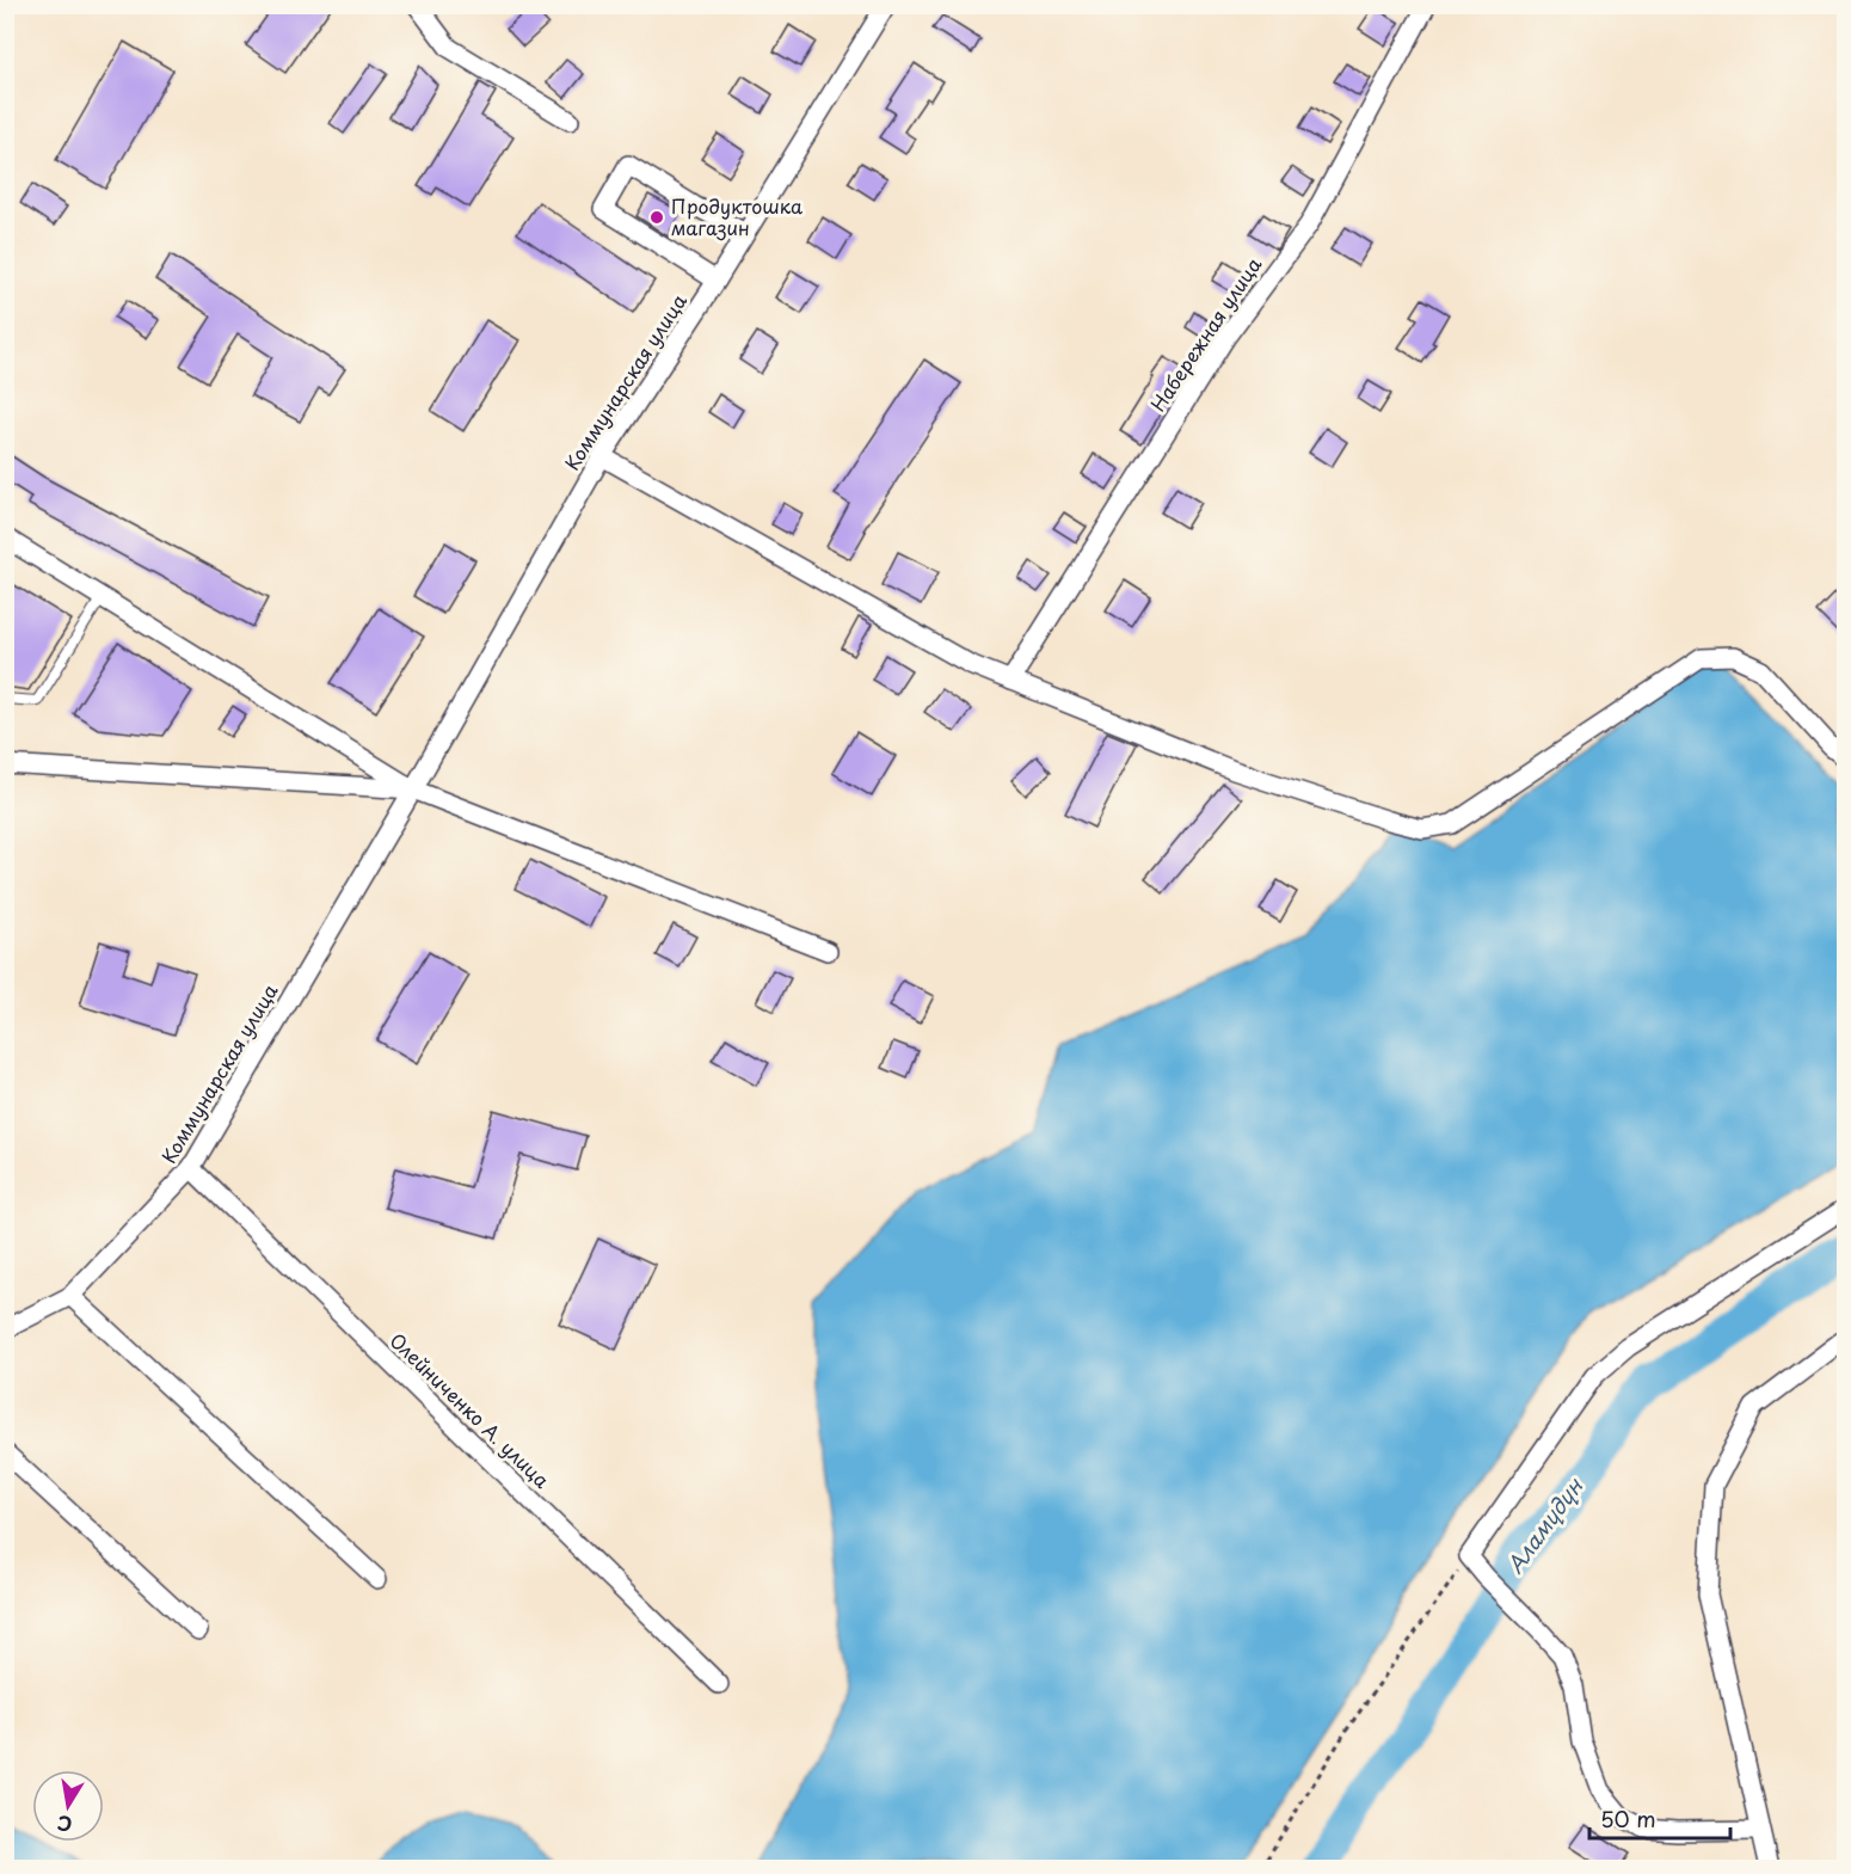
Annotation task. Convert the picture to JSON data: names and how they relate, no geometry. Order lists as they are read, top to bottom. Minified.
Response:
{"streets":{"street":["Набережная улица","Коммунарская улица","Олейниченко А. улица"]},"crossings":[["Коммунарская улица","Олейниченко А. улица"]],"water":["Аламүдүн"],"places":["Продуктошка магазин"],"scale_bar":"50 m","north":"bottom"}
